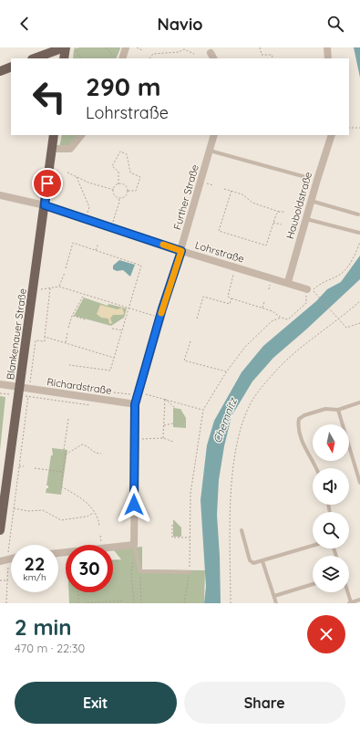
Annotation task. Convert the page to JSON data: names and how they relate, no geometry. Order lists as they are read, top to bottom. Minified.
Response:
{"streets":{"main road":["Blankenauer Straße"],"street":["Further Straße","Hauboldstraße","Lohrstraße","Richardstraße"]},"crossings":[["Further Straße","Lohrstraße"],["Further Straße","Richardstraße"],["Hauboldstraße","Lohrstraße"],["Lohrstraße","Blankenauer Straße"],["Blankenauer Straße","Richardstraße"]],"water":["Chemnitz"],"north":"bottom","page":{"header":"Navio","turn":["290 m","Lohrstraße"],"speed":"22 km/h","limit":"30","heading":["2 min","470 m · 22:30"],"buttons":["Exit","Share"]}}
